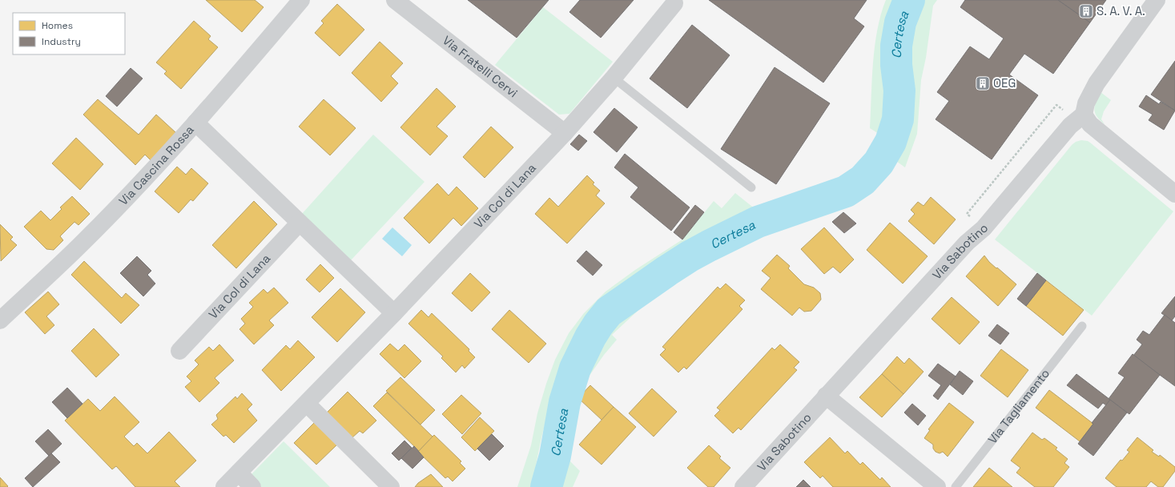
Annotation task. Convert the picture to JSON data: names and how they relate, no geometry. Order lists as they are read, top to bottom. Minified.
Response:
{"streets":{"street":["Via Fratelli Cervi","Via Cascina Rossa","Via Col di Lana","Via Sabotino"],"lane":["Via Tagliamento"]},"crossings":[["Via Fratelli Cervi","Via Col di Lana"]],"water":["Certesa"],"places":{"building":["S. A. V. A.","OEG"]},"legend":["Homes","Industry"]}
